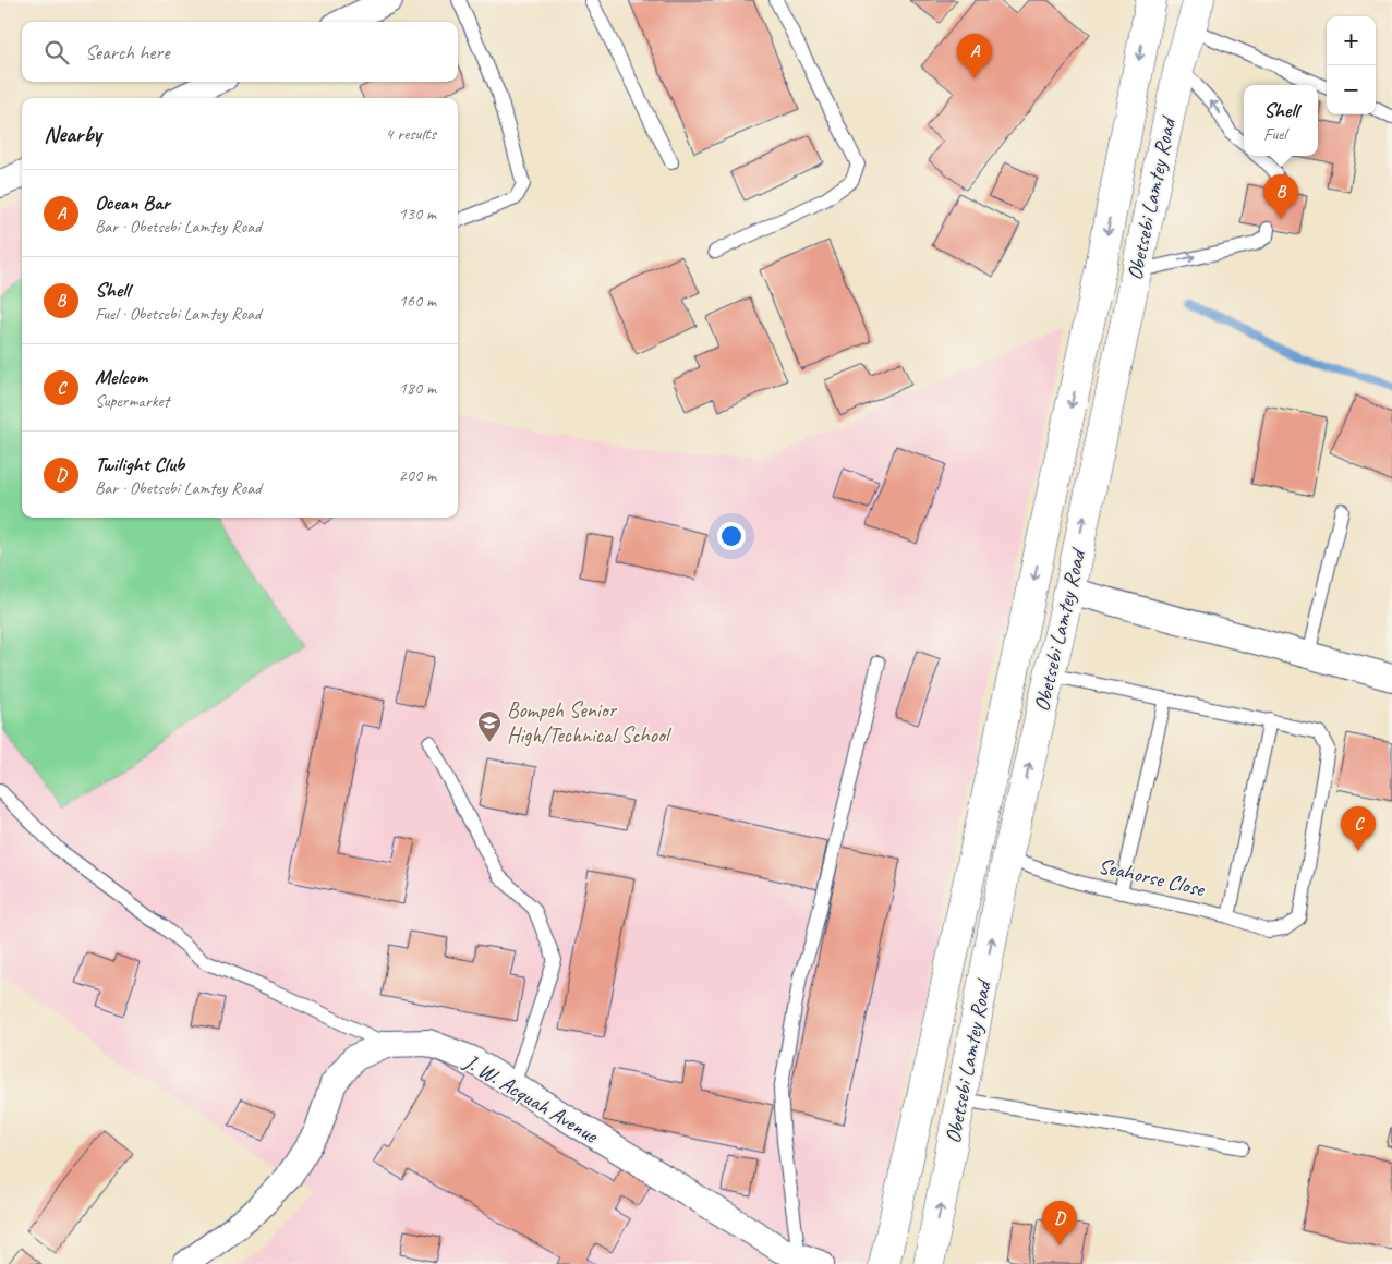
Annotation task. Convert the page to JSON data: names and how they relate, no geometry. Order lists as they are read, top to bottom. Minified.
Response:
{"streets":{"main road":["Obetsebi Lamtey Road"],"street":["J. W. Acquah Avenue"],"lane":["Seahorse Close"]},"crossings":[["Obetsebi Lamtey Road","Seahorse Close"]],"places":{"school or university":["Bompeh Senior High/Technical School"]},"page":{"map_buttons":["+","−"],"search":"Search here","pins":["A","B","C","D"],"popup":["Shell","Fuel"],"heading":["Nearby","4 results"],"list":[{"mark":"A","name":"Ocean Bar","note":"Bar · Obetsebi Lamtey Road","value":"130 m"},{"mark":"B","name":"Shell","note":"Fuel · Obetsebi Lamtey Road","value":"160 m"},{"mark":"C","name":"Melcom","note":"Supermarket","value":"180 m"},{"mark":"D","name":"Twilight Club","note":"Bar · Obetsebi Lamtey Road","value":"200 m"}]}}
